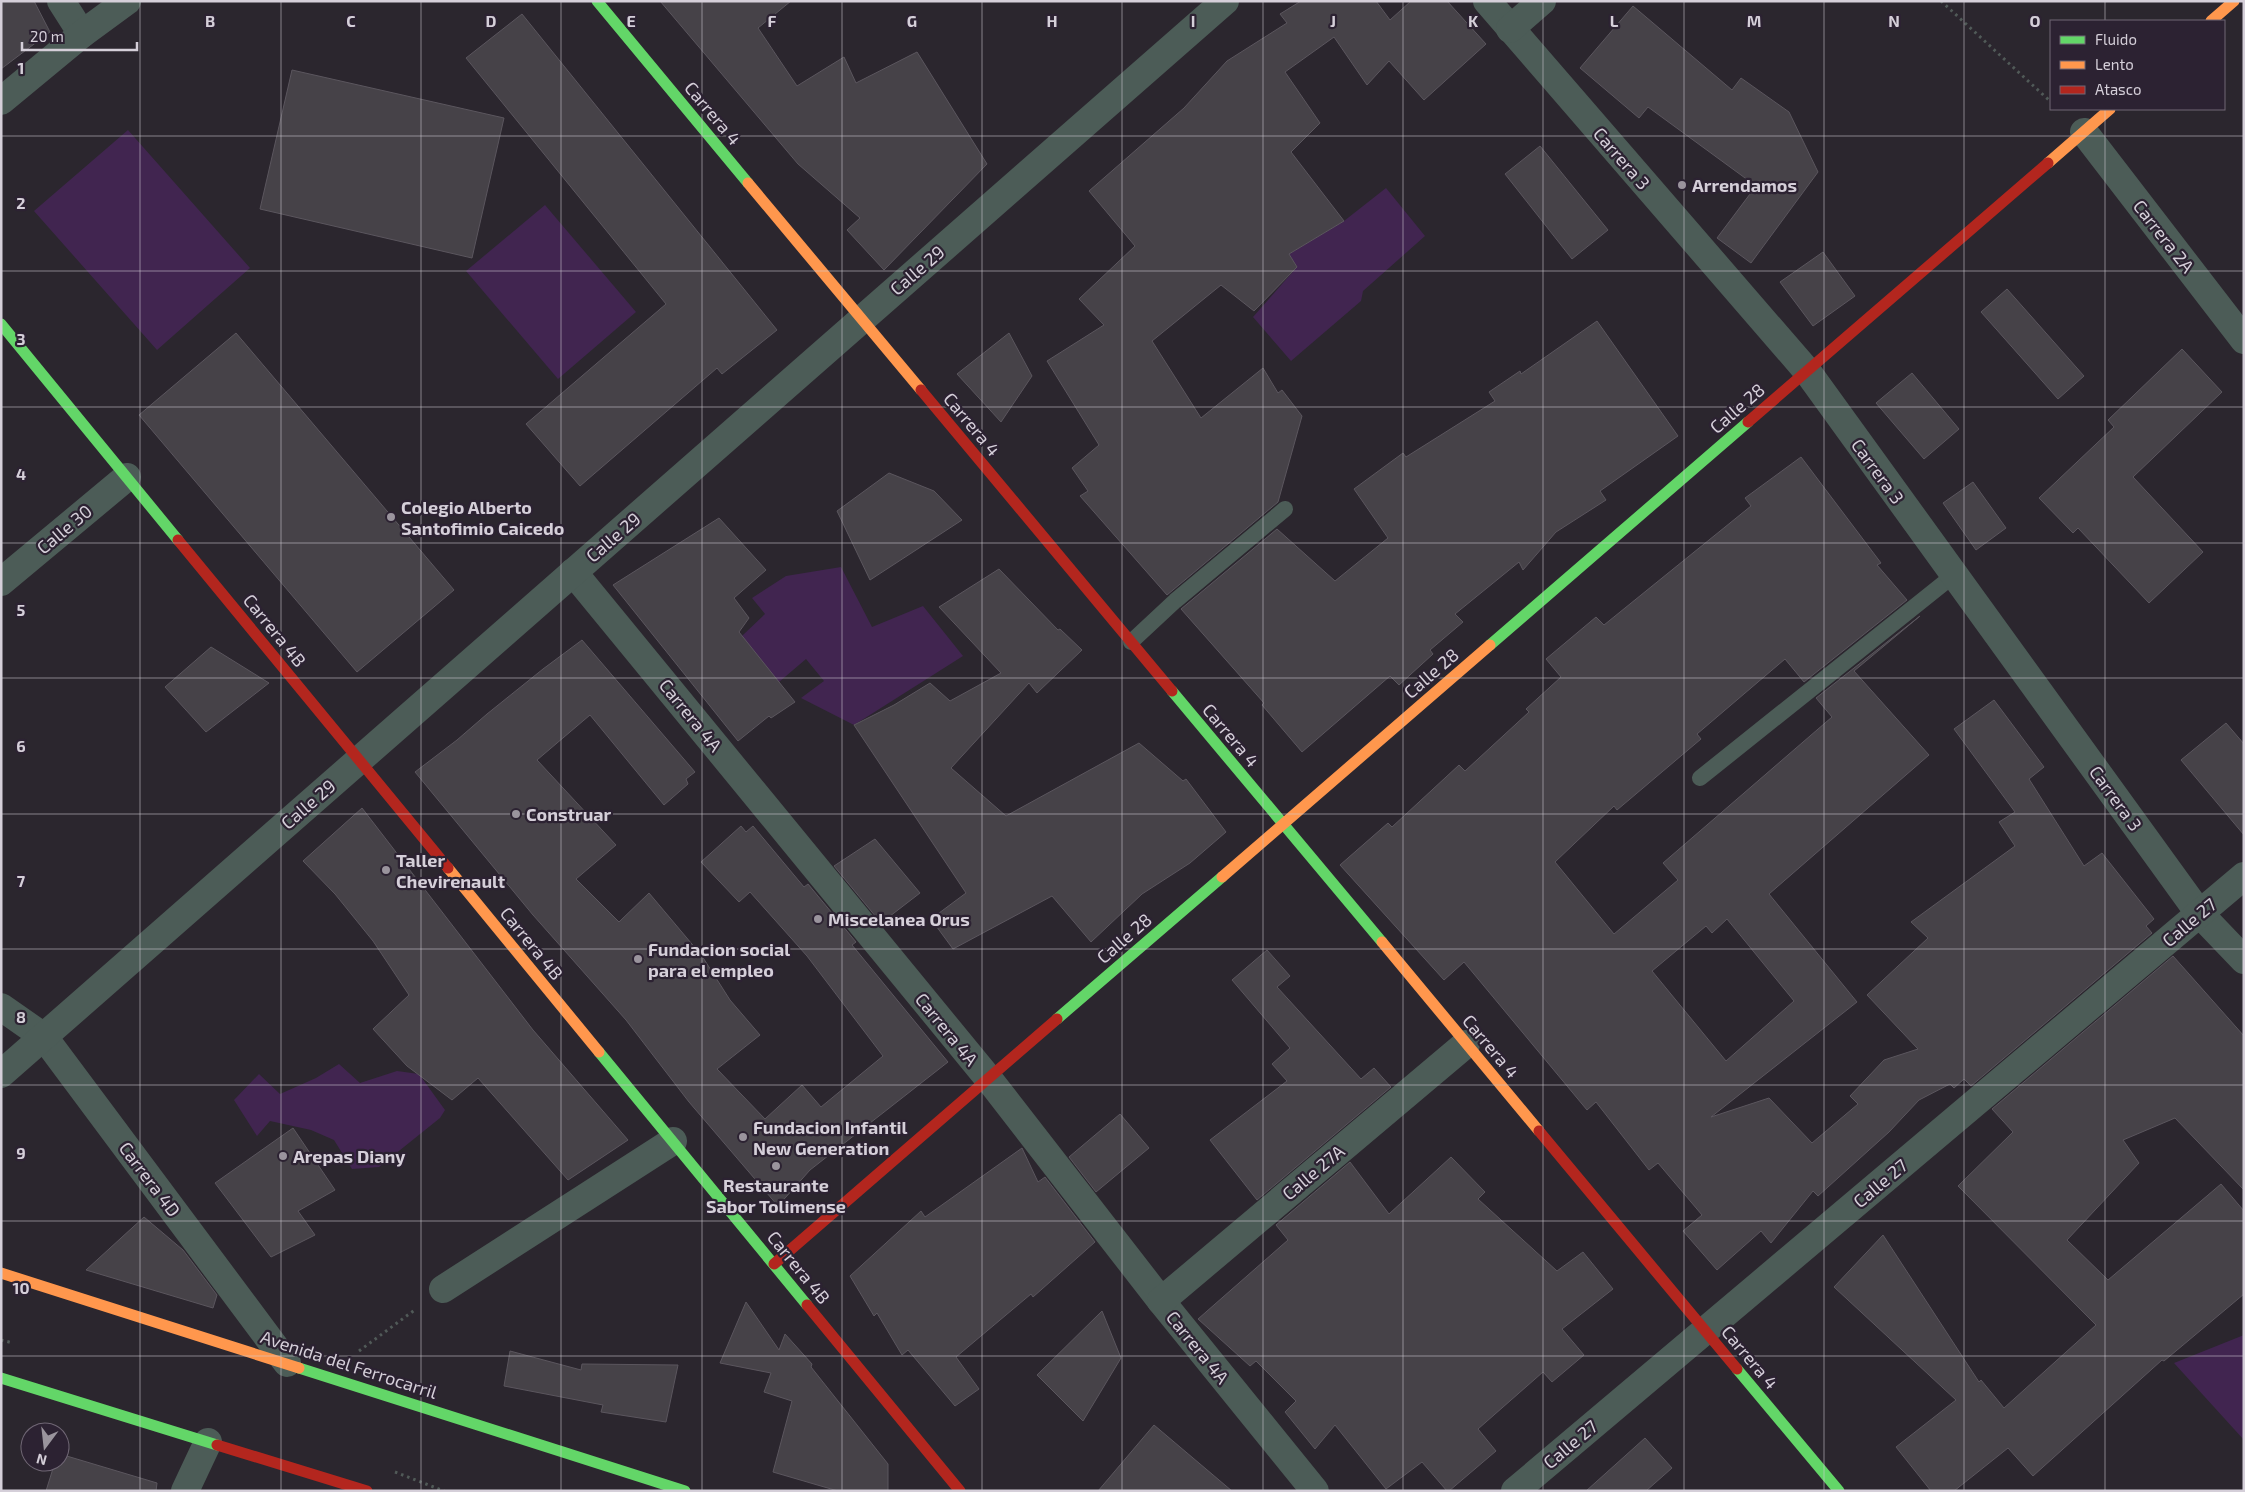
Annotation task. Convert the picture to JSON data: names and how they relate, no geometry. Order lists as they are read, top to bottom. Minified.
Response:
{"streets":{"main road":["Carrera 4","Calle 28","Carrera 4B","Avenida del Ferrocarril"],"street":["Carrera 3","Carrera 2A","Calle 29","Calle 30","Carrera 4A","Calle 27","Calle 27A","Carrera 4D"]},"crossings":[["Carrera 4","Calle 29"],["Carrera 4","Calle 28"],["Carrera 4","Calle 27"],["Carrera 4","Calle 27A"],["Carrera 3","Calle 28"],["Carrera 3","Calle 27"],["Carrera 2A","Calle 28"],["Calle 29","Carrera 4B"],["Calle 29","Carrera 4A"],["Calle 29","Carrera 4D"],["Calle 28","Carrera 4B"],["Calle 28","Carrera 4A"],["Calle 30","Carrera 4B"],["Carrera 4A","Calle 27A"],["Carrera 4D","Avenida del Ferrocarril"]],"places":["Arrendamos","Colegio Alberto Santofimio Caicedo","Construar","Taller Chevirenault","Miscelanea Orus","Fundacion social para el empleo","Fundacion Infantil New Generation","Arepas Diany","Restaurante Sabor Tolimense"],"legend":["Fluido","Lento","Atasco"],"scale_bar":"20 m","north":"bottom","grid":{"columns":["B","C","D","E","F","G","H","I","J","K","L","M","N","O"],"rows":["1","2","3","4","5","6","7","8","9","10"]}}
